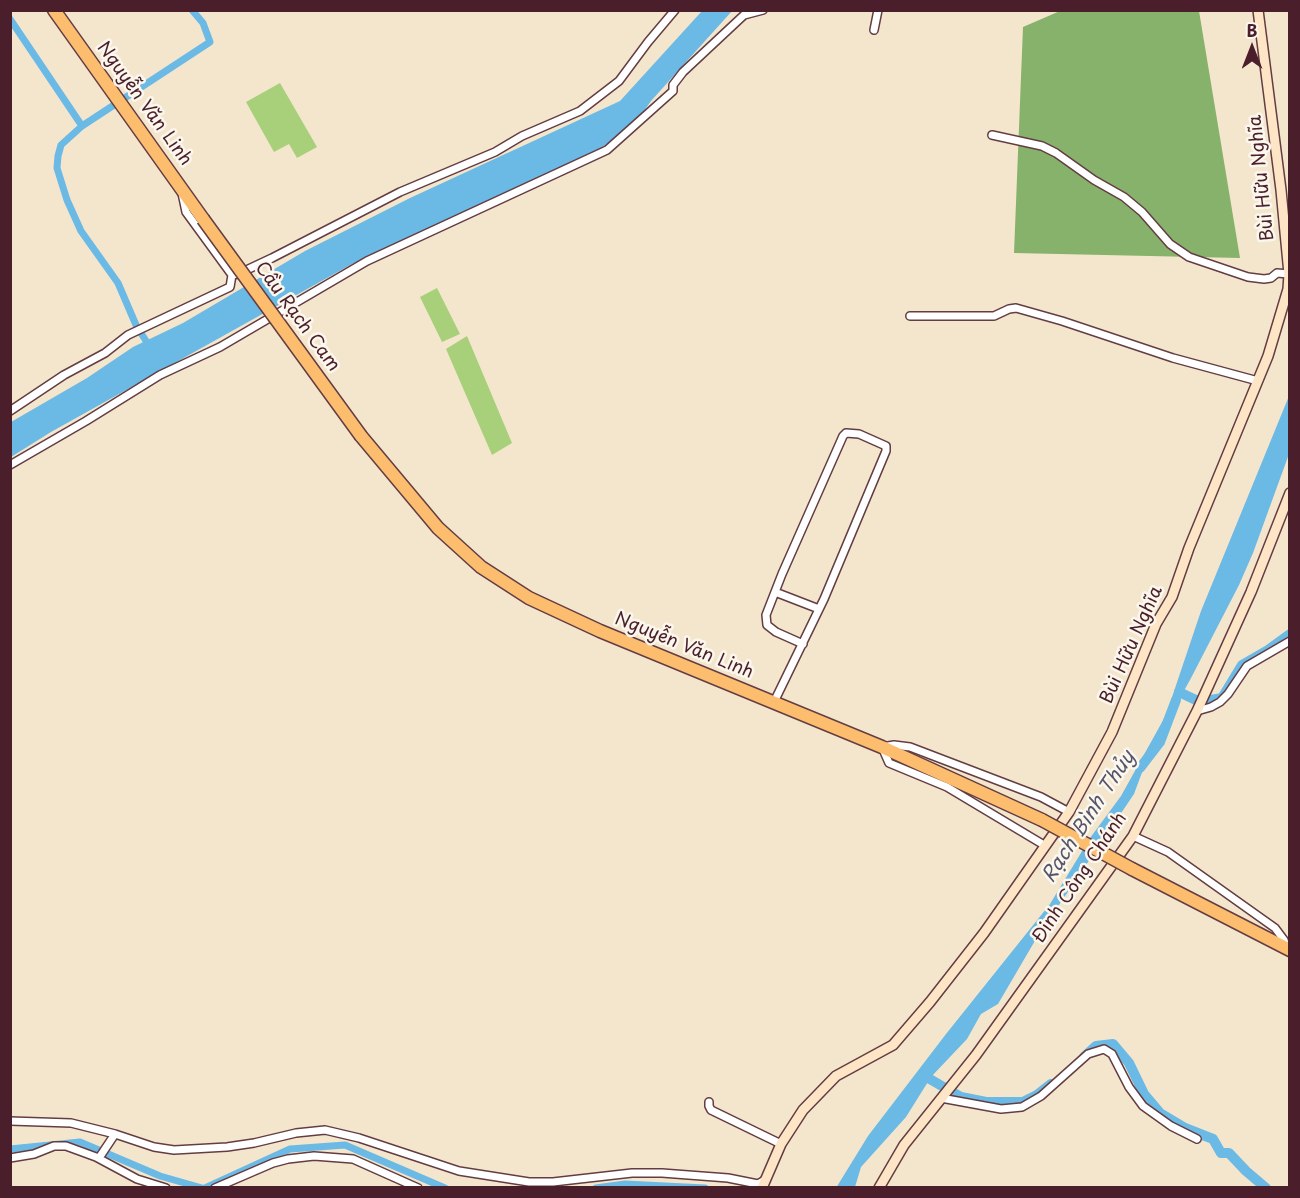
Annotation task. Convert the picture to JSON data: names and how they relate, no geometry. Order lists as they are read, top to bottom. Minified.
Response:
{"streets":{"highway":["Nguyễn Văn Linh","Cầu Rạch Cam"],"main road":["Bùi Hữu Nghĩa","Đinh Công Chánh"]},"crossings":[["Nguyễn Văn Linh","Cầu Rạch Cam"]],"water":["Rạch Bình Thủy"],"north":"top"}
